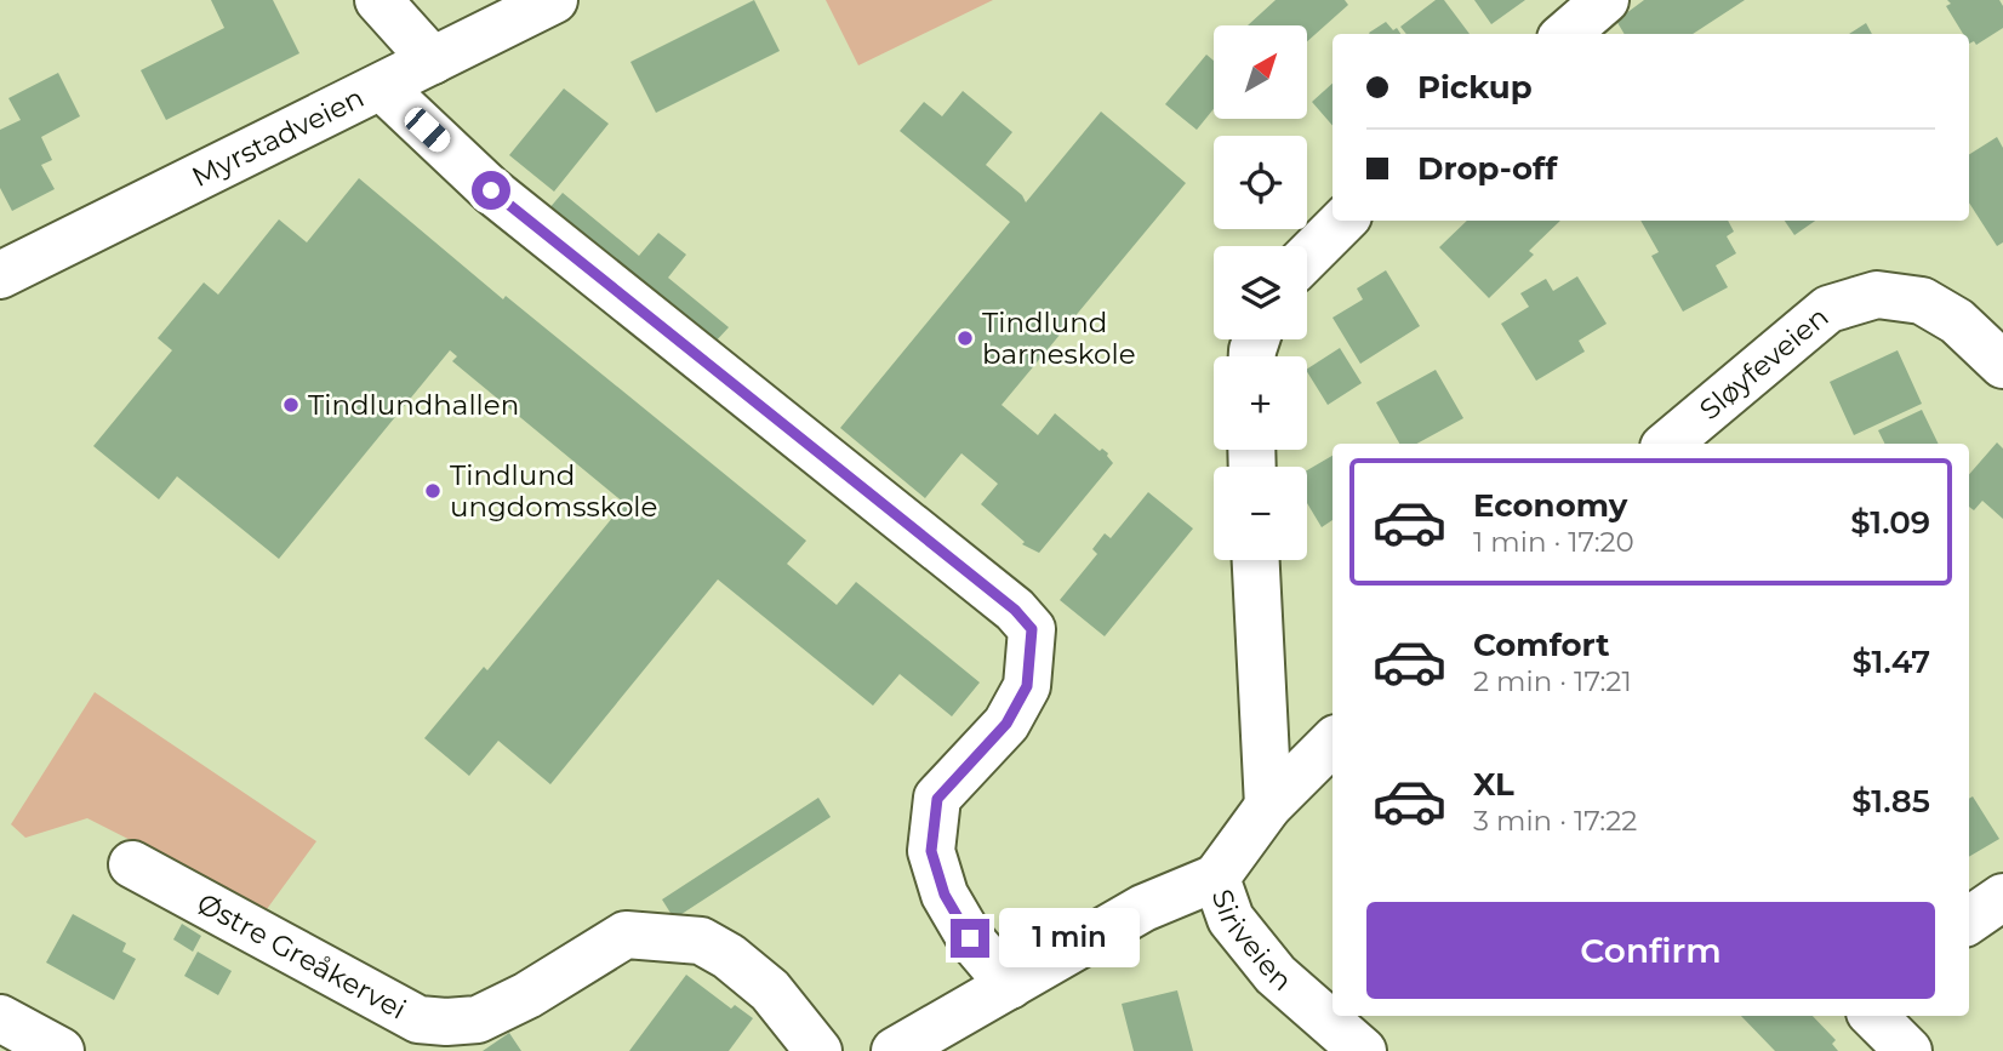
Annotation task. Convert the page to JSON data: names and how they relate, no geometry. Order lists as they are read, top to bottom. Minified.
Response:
{"streets":{"street":["Myrstadveien","Sløyfeveien","Siriveien","Østre Greåkervei"]},"places":["Tindlund barneskole","Tindlundhallen","Tindlund ungdomsskole"],"north":"top right","page":{"map_buttons":["+","−"],"banner":["Pickup","Drop-off"],"list":[{"name":"Economy","note":"1 min · 17:20","value":"$1.09"},{"name":"Comfort","note":"2 min · 17:21","value":"$1.47"},{"name":"XL","note":"3 min · 17:22","value":"$1.85"}],"buttons":"Confirm","bubble":"1 min"}}
